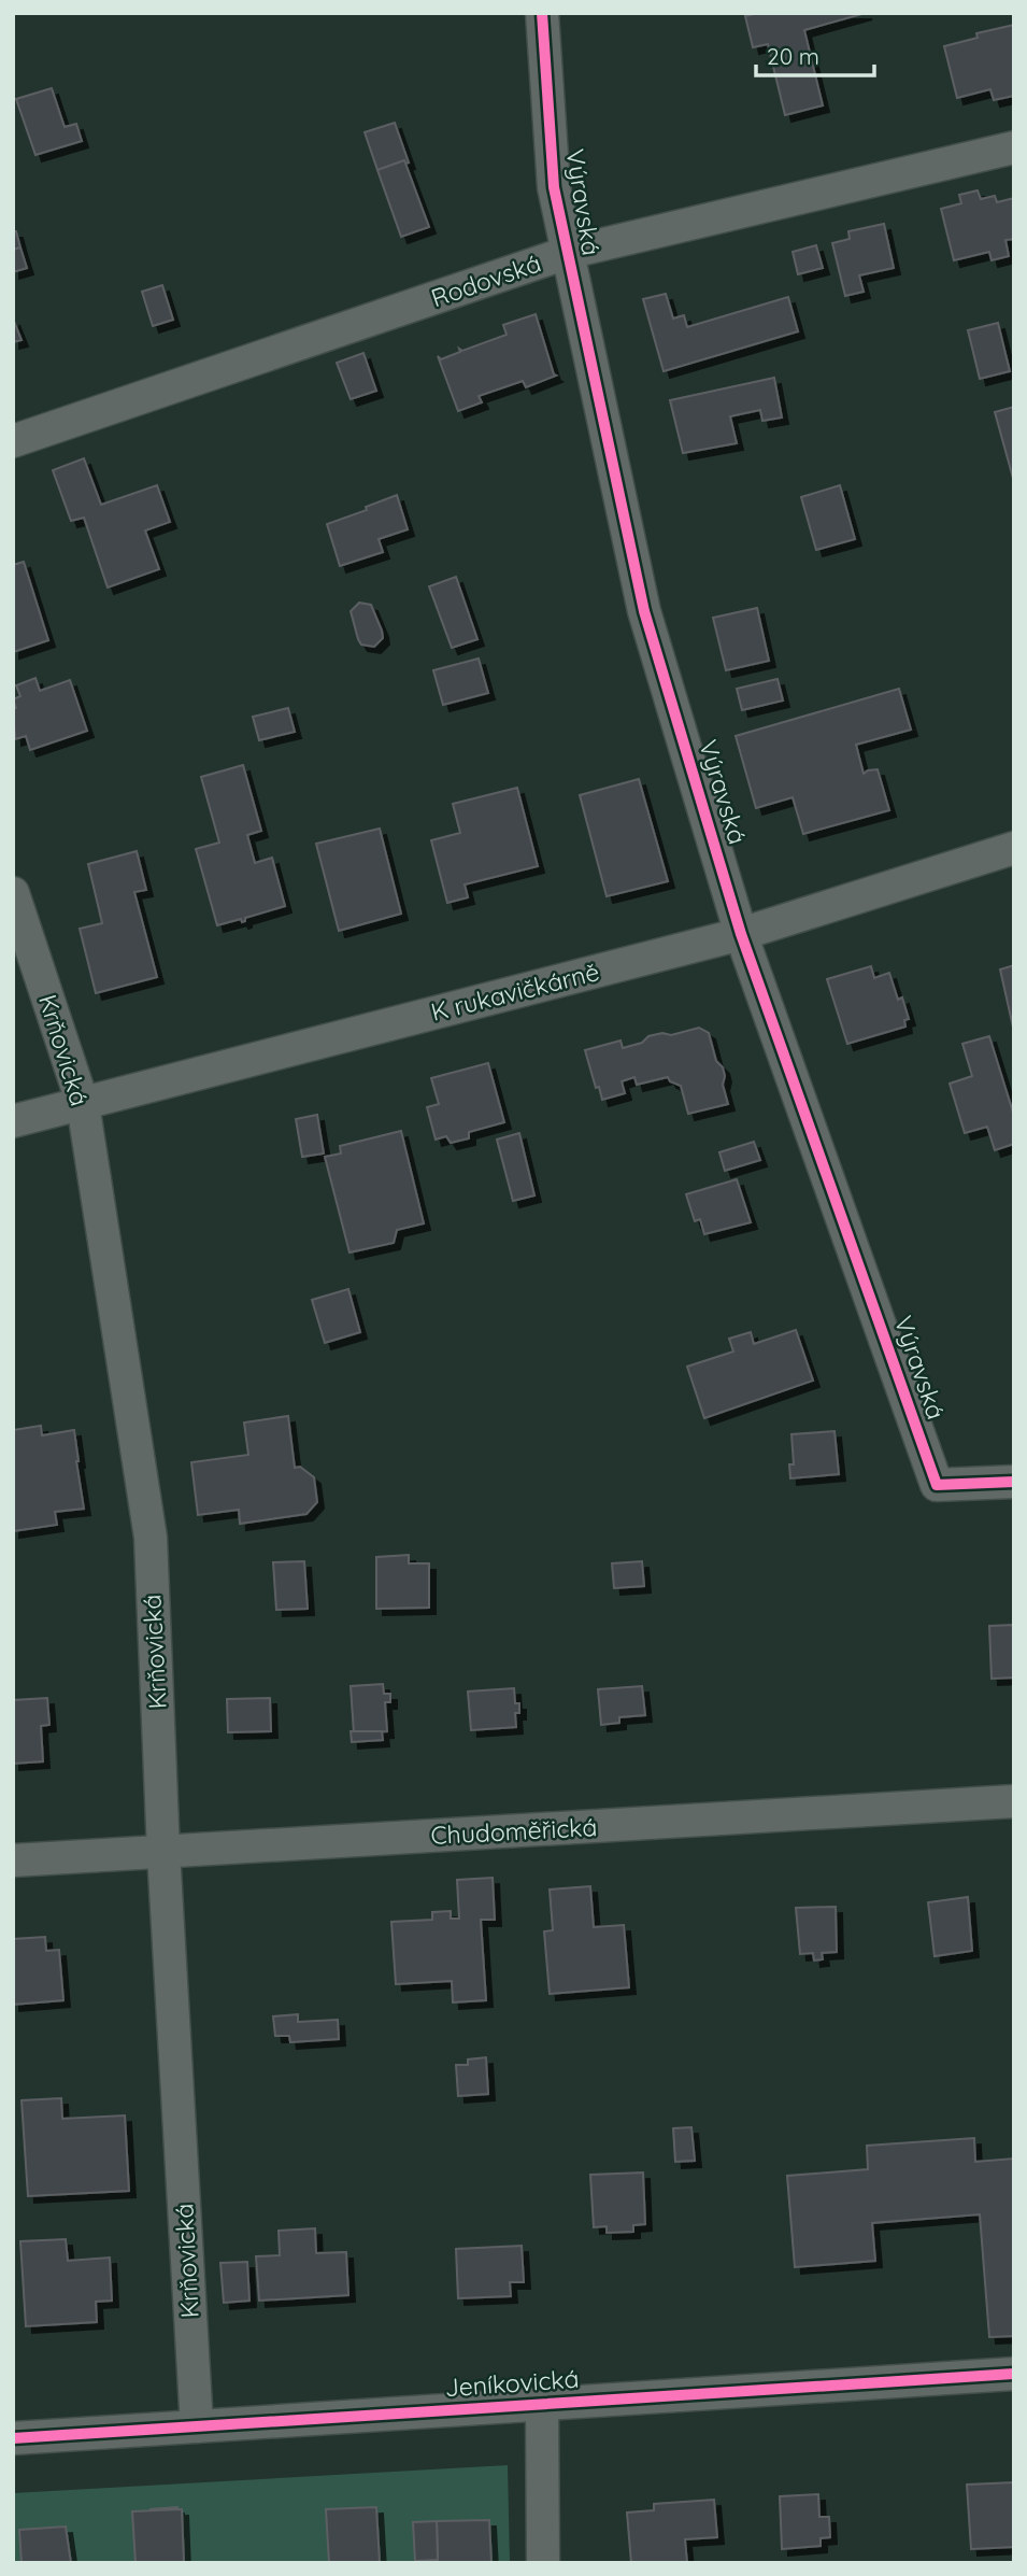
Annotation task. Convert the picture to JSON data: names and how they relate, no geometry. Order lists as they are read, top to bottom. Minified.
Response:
{"streets":{"street":["Výravská","Rodovská","K rukavičkárně","Krňovická","Chudoměřická","Jeníkovická"]},"crossings":[["Výravská","Rodovská"],["Výravská","K rukavičkárně"],["K rukavičkárně","Krňovická"],["Krňovická","Chudoměřická"],["Krňovická","Jeníkovická"]],"scale_bar":"20 m"}
